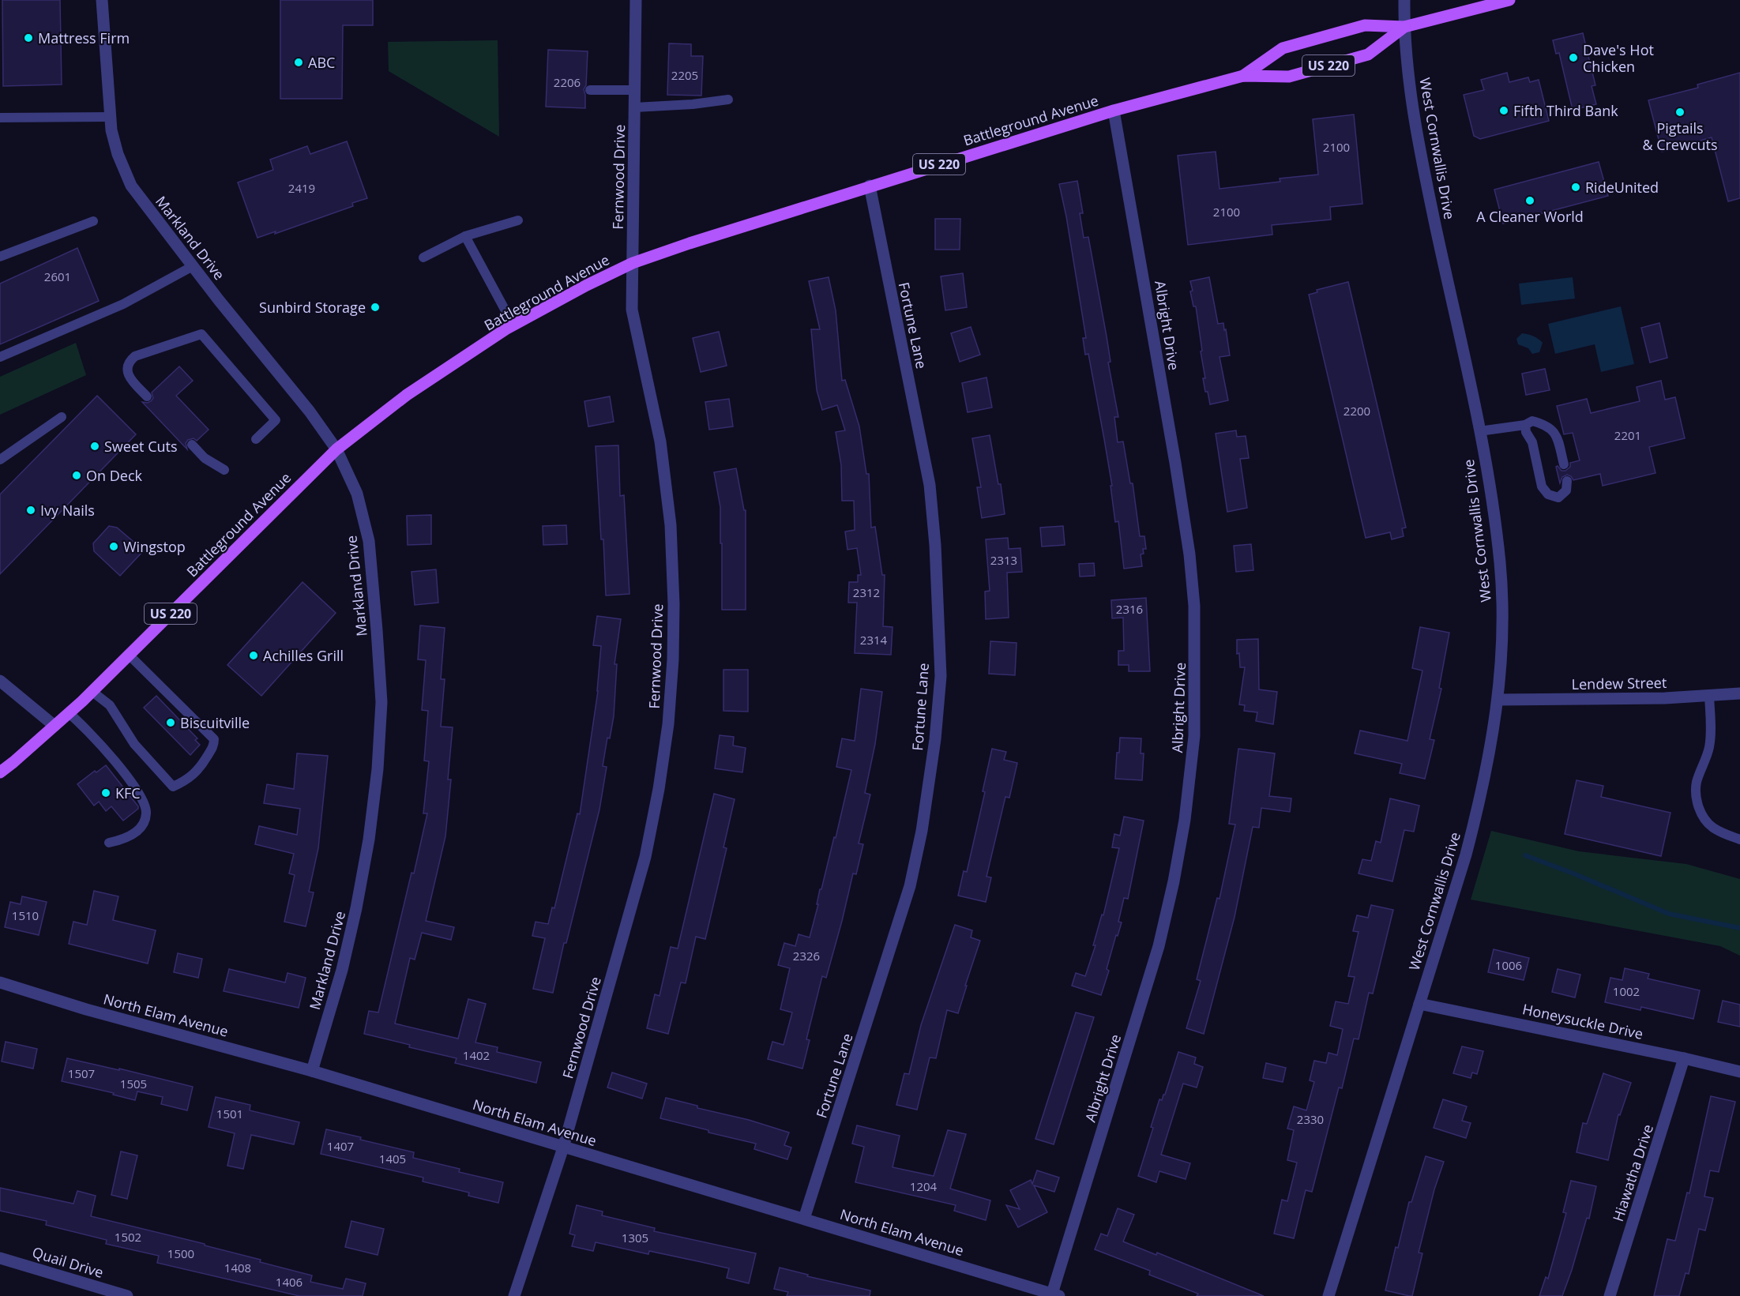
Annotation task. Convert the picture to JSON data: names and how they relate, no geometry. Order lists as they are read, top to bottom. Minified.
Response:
{"streets":{"main road":["US 220","Battleground Avenue"],"street":["West Cornwallis Drive","Fernwood Drive","Markland Drive","Fortune Lane","Albright Drive","Lendew Street","North Elam Avenue","Honeysuckle Drive","Hiawatha Drive","Quail Drive"]},"crossings":[["Battleground Avenue","West Cornwallis Drive"],["Battleground Avenue","Fernwood Drive"],["Battleground Avenue","Markland Drive"],["Battleground Avenue","Fortune Lane"],["Battleground Avenue","Albright Drive"],["West Cornwallis Drive","Lendew Street"],["West Cornwallis Drive","Honeysuckle Drive"],["Fernwood Drive","North Elam Avenue"],["Markland Drive","North Elam Avenue"],["Fortune Lane","North Elam Avenue"],["Albright Drive","North Elam Avenue"],["Honeysuckle Drive","Hiawatha Drive"]],"places":["Mattress Firm","Dave's Hot Chicken","ABC","Fifth Third Bank","Pigtails & Crewcuts","RideUnited","A Cleaner World","Sunbird Storage","Sweet Cuts","On Deck","Ivy Nails","Wingstop","Achilles Grill","Biscuitville","KFC"],"house_numbers":["2205","2206","2100","2419","2100","2601","2200","2201","2313","2312","2316","2314","1510","2326","1006","1002","1402","1507","1505","1501","2330","1407","1405","1204","1502","1305","1500","1408","1406"]}
